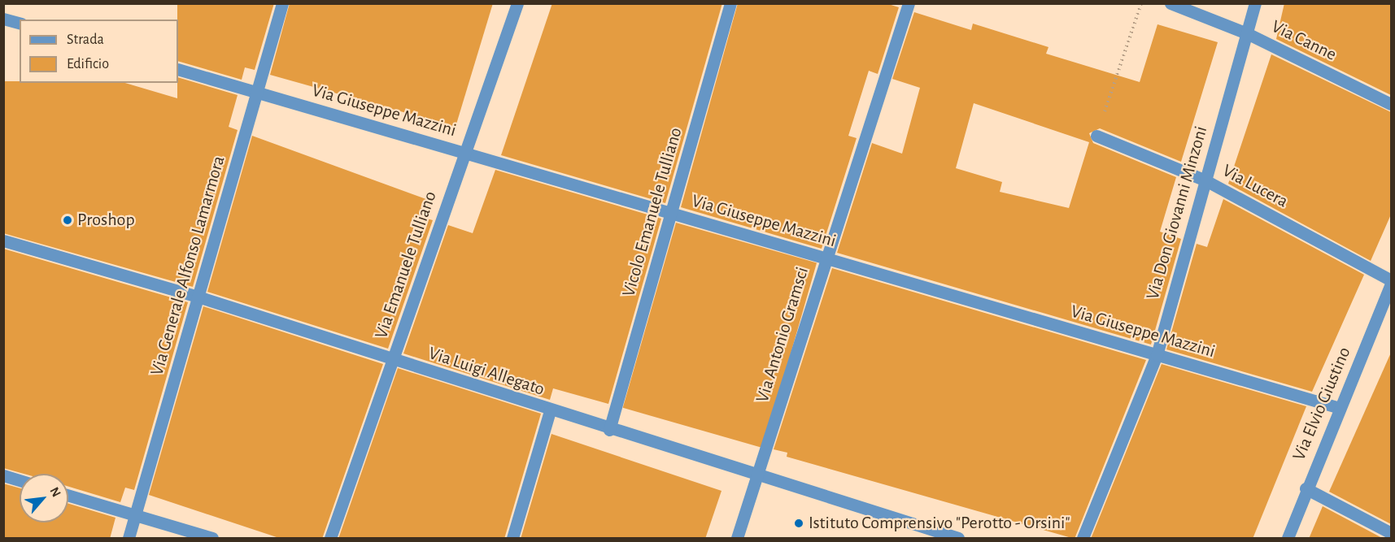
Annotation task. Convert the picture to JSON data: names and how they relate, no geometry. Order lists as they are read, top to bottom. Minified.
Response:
{"streets":{"street":["Via Canne","Via Giuseppe Mazzini","Via Lucera","Vicolo Emanuele Tulliano","Via Don Giovanni Minzoni","Via Emanuele Tulliano","Via Generale Alfonso Lamarmora","Via Antonio Gramsci","Via Luigi Allegato","Via Elvio Giustino"]},"crossings":[["Via Canne","Via Don Giovanni Minzoni"],["Via Giuseppe Mazzini","Vicolo Emanuele Tulliano"],["Via Giuseppe Mazzini","Via Don Giovanni Minzoni"],["Via Giuseppe Mazzini","Via Emanuele Tulliano"],["Via Giuseppe Mazzini","Via Generale Alfonso Lamarmora"],["Via Giuseppe Mazzini","Via Antonio Gramsci"],["Via Giuseppe Mazzini","Via Elvio Giustino"],["Via Lucera","Via Don Giovanni Minzoni"],["Via Lucera","Via Elvio Giustino"],["Vicolo Emanuele Tulliano","Via Luigi Allegato"],["Via Emanuele Tulliano","Via Luigi Allegato"],["Via Generale Alfonso Lamarmora","Via Luigi Allegato"],["Via Antonio Gramsci","Via Luigi Allegato"]],"places":["Proshop","Istituto Comprensivo \"Perotto - Orsini\""],"legend":["Strada","Edificio"],"north":"top right"}
